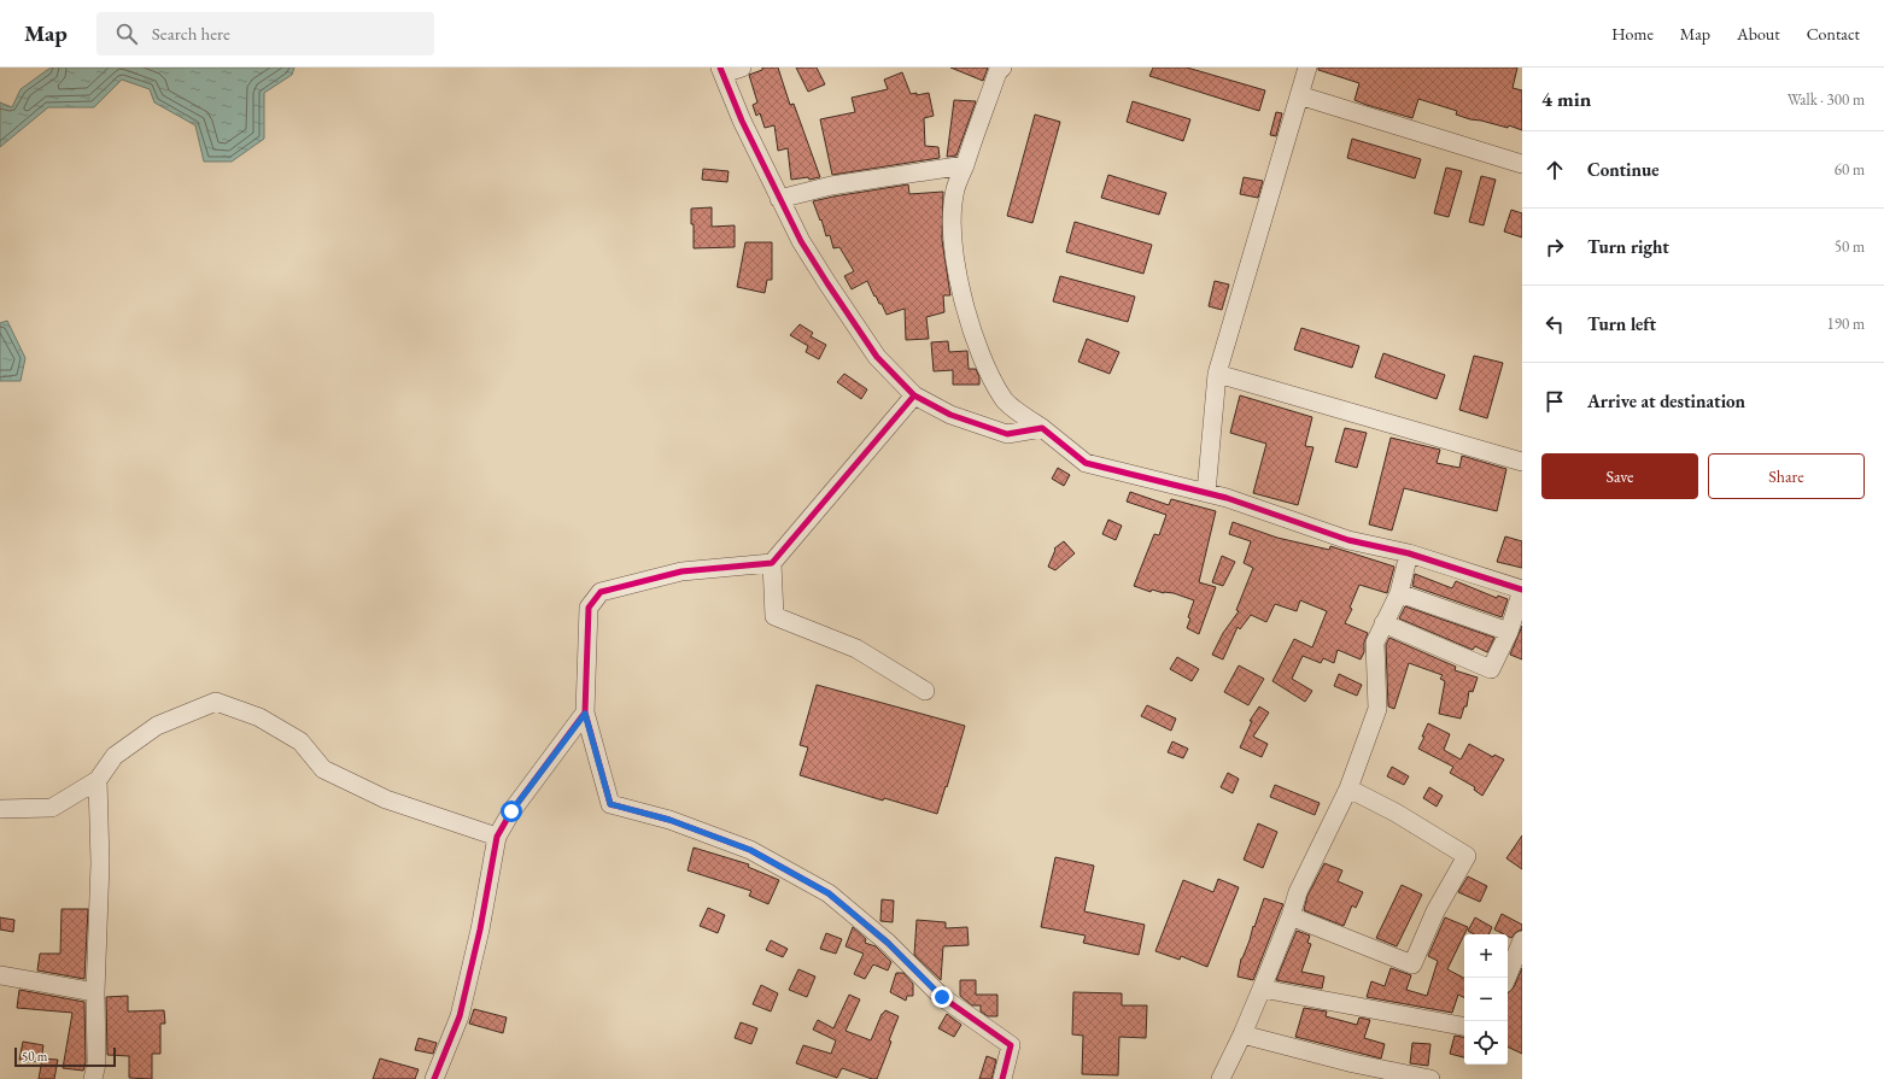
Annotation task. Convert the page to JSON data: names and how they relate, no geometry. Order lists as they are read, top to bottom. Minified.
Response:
{"scale_bar":"50 m","page":{"header":"Map","search":"Search here","nav":["Home","Map","About","Contact"],"heading":["4 min","Walk · 300 m"],"list":[["Continue","60 m"],["Turn right","50 m"],["Turn left","190 m"],"Arrive at destination"],"buttons":["Save","Share"],"map_buttons":["+","−"],"scale":"50 m"}}
